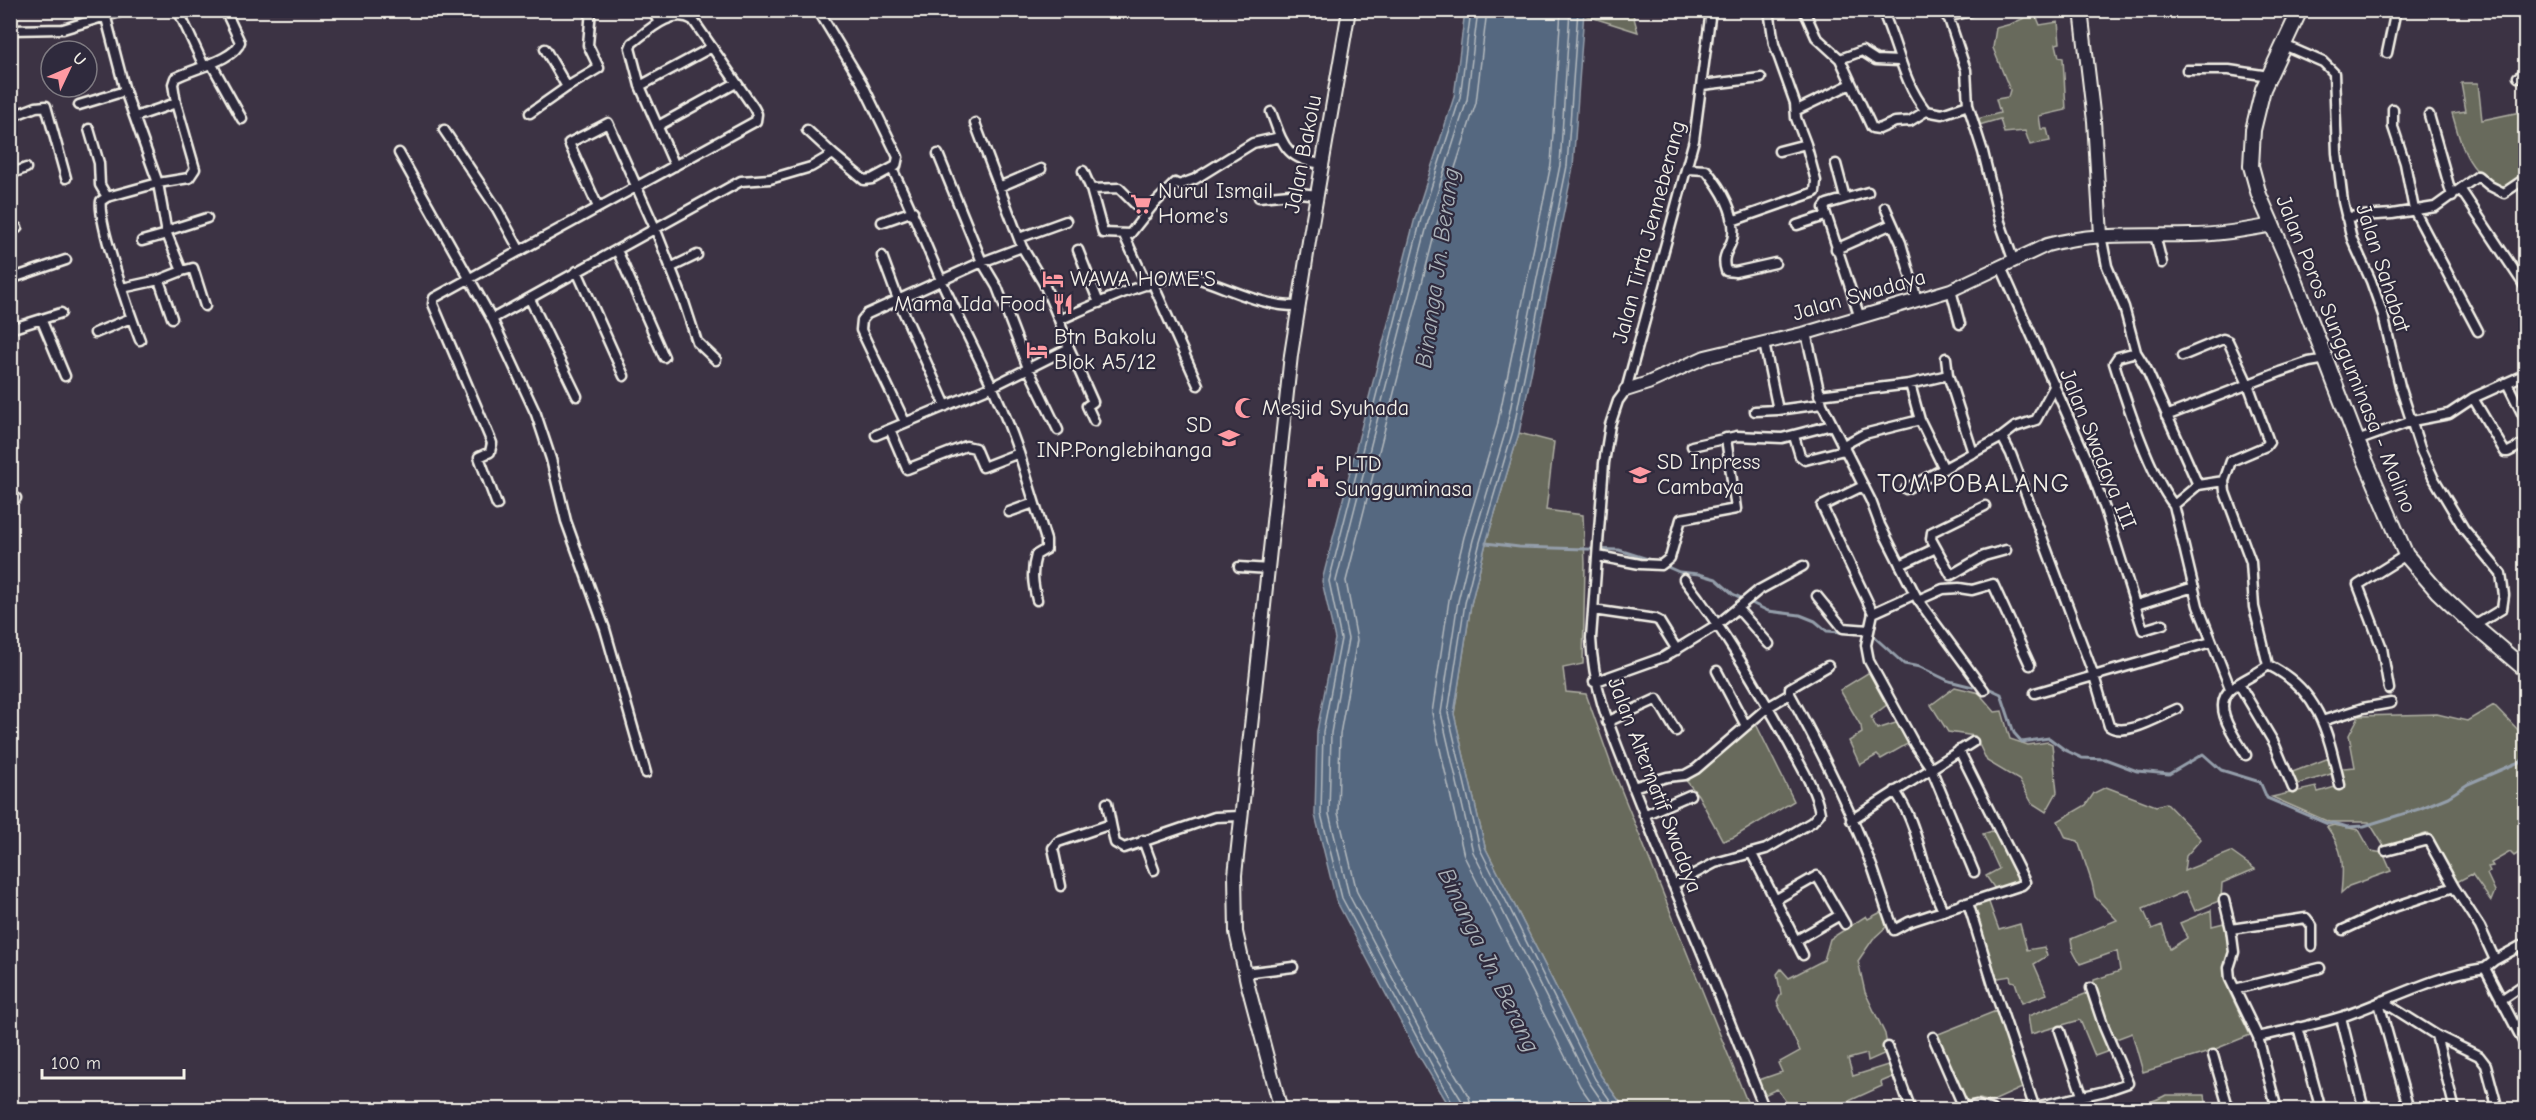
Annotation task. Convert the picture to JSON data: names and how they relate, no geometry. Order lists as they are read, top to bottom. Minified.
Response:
{"streets":{"main road":["Jalan Bakolu","Jalan Swadaya","Jalan Poros Sungguminasa - Malino"],"street":["Jalan Tirta Jenneberang","Jalan Sahabat","Jalan Swadaya III","Jalan Alternatif Swadaya"]},"crossings":[["Jalan Tirta Jenneberang","Jalan Swadaya"],["Jalan Tirta Jenneberang","Jalan Alternatif Swadaya"],["Jalan Sahabat","Jalan Poros Sungguminasa - Malino"],["Jalan Swadaya","Jalan Poros Sungguminasa - Malino"],["Jalan Swadaya","Jalan Swadaya III"],["Jalan Swadaya","Jalan Alternatif Swadaya"]],"districts":["TOMPOBALANG"],"water":["Binanga Jn. Berang"],"places":{"supermarket":["Nurul Ismail Home's"],"hotel":["WAWA HOME'S","Btn Bakolu Blok A5/12"],"restaurant":["Mama Ida Food"],"mosque":["Mesjid Syuhada"],"school or university":["SD INP.Ponglebihanga","SD Inpress Cambaya"],"public building":["PLTD Sungguminasa"]},"scale_bar":"100 m","north":"top right"}
